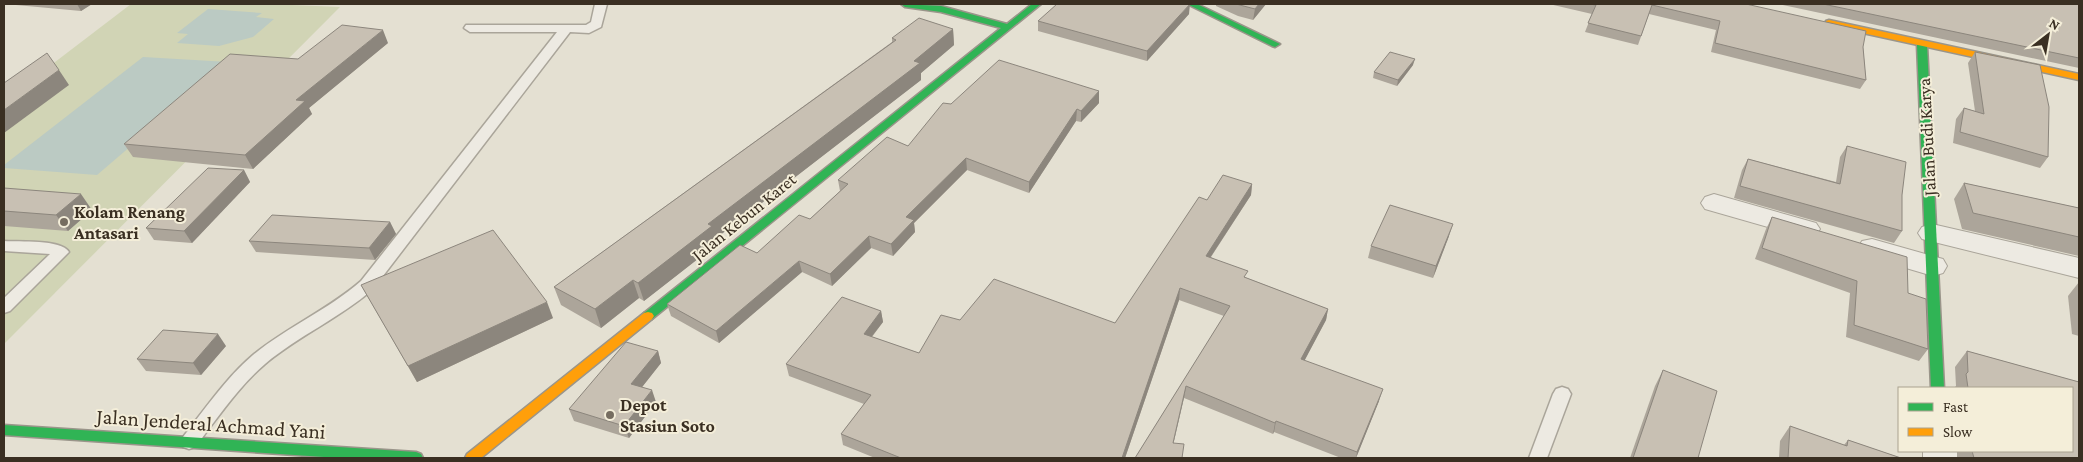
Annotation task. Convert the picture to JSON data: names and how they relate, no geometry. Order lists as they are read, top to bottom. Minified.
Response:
{"streets":{"main road":["Jalan Budi Karya","Jalan Kebun Karet","Jalan Jenderal Achmad Yani"]},"places":["Kolam Renang Antasari","Depot Stasiun Soto"],"legend":["Fast","Slow"],"north":"top right"}
